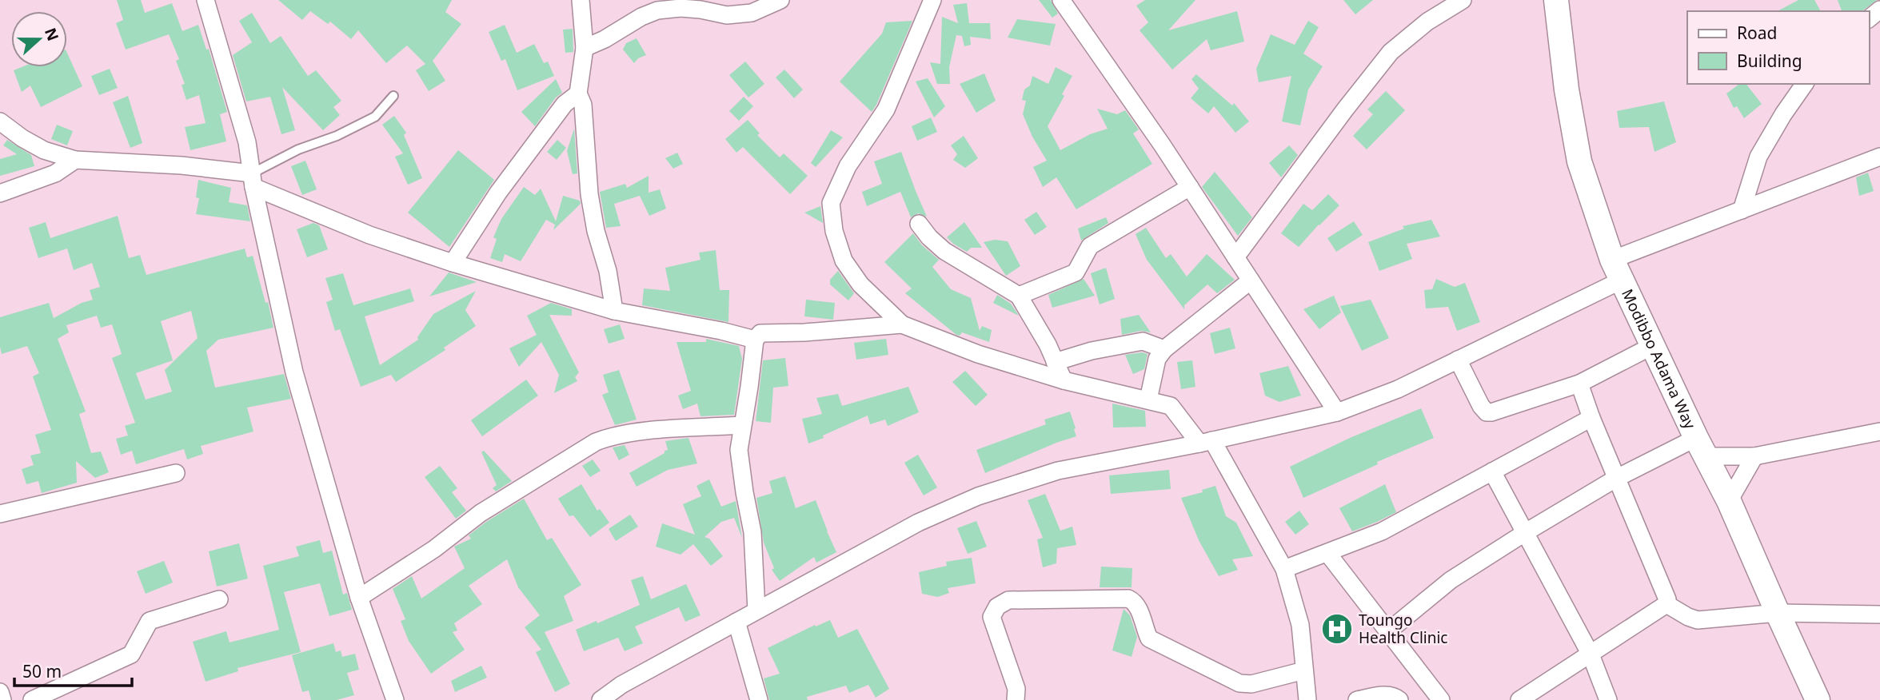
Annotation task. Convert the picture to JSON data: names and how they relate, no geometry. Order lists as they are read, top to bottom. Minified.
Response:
{"streets":{"main road":["Modibbo Adama Way"]},"places":{"hospital":["Toungo Health Clinic"]},"legend":["Road","Building"],"scale_bar":"50 m","north":"right"}
